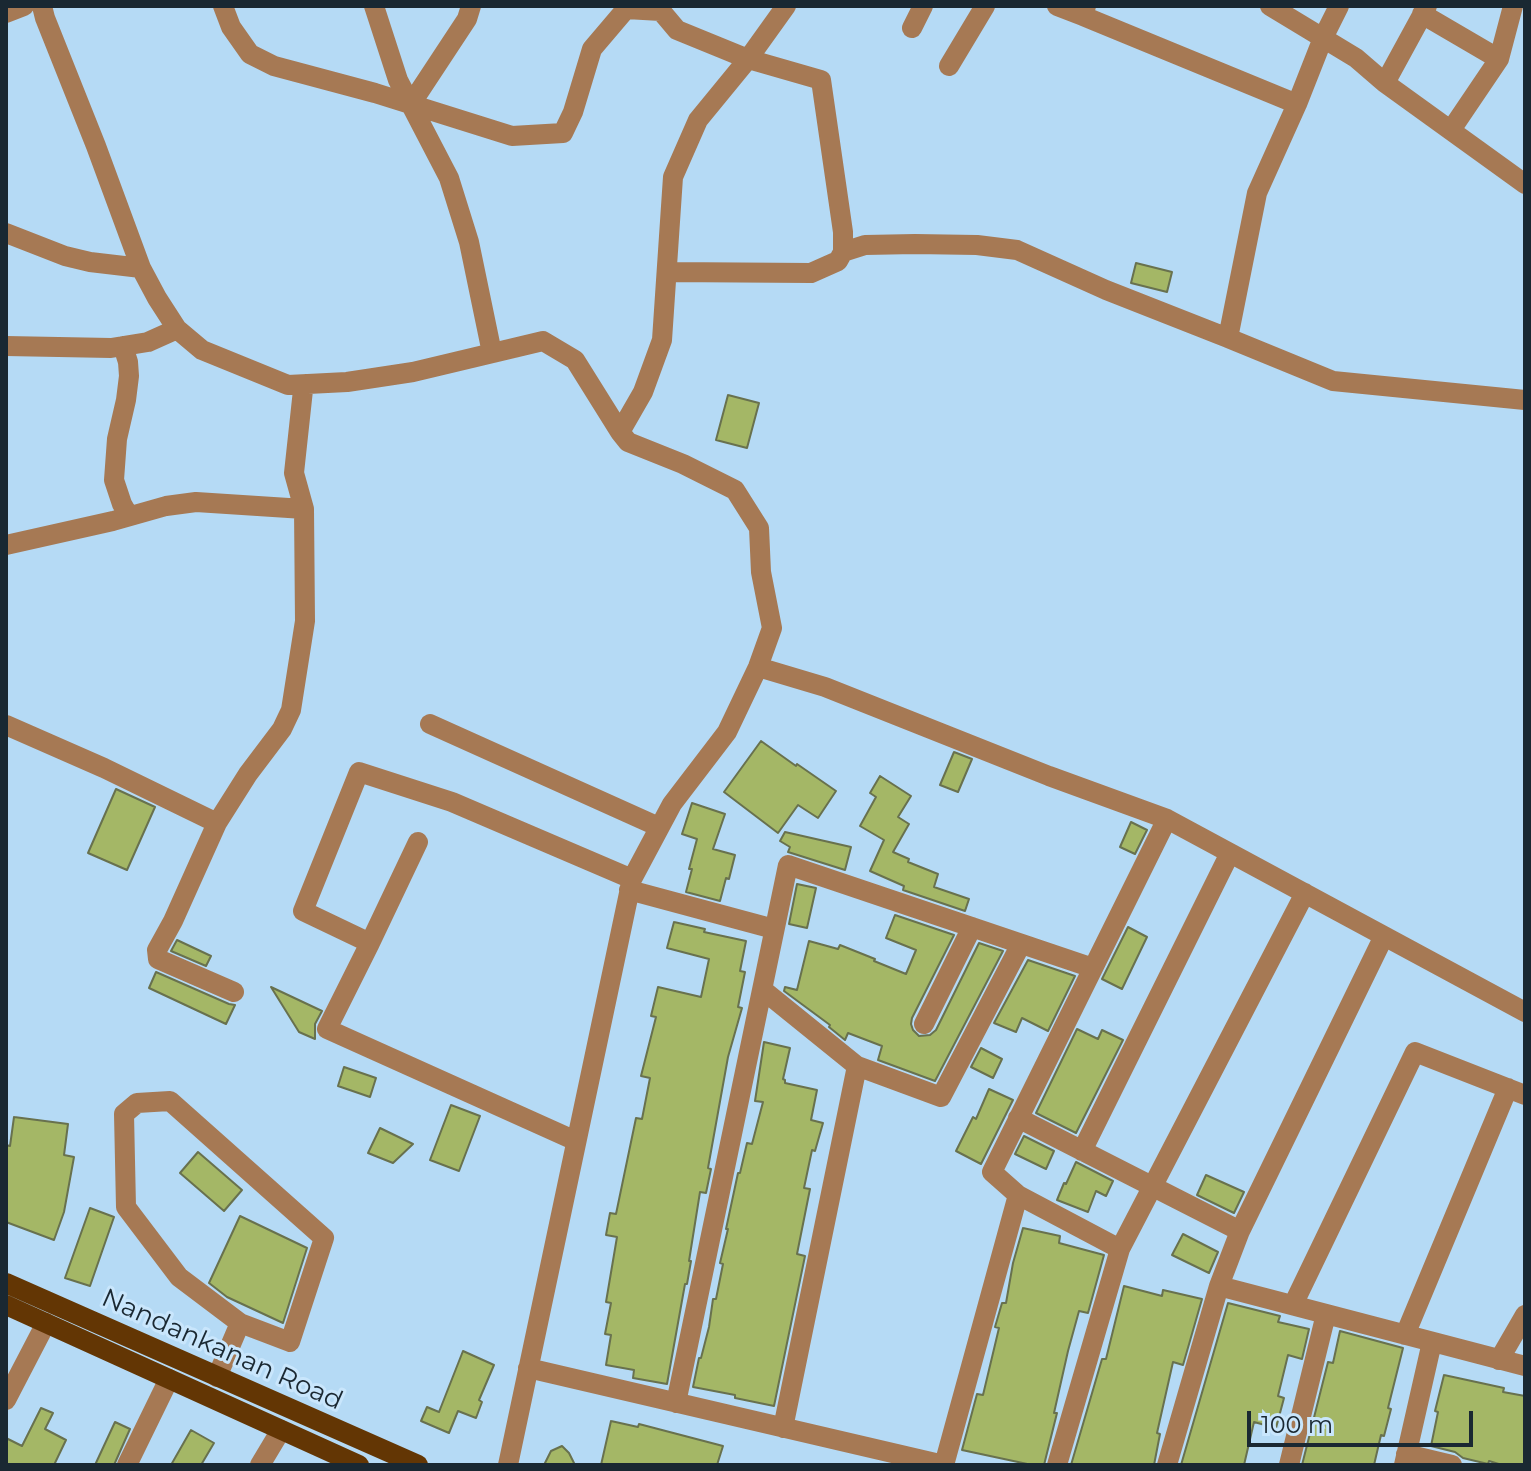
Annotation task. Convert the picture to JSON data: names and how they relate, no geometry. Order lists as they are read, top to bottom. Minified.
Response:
{"streets":{"main road":["Nandankanan Road"]},"scale_bar":"100 m"}
